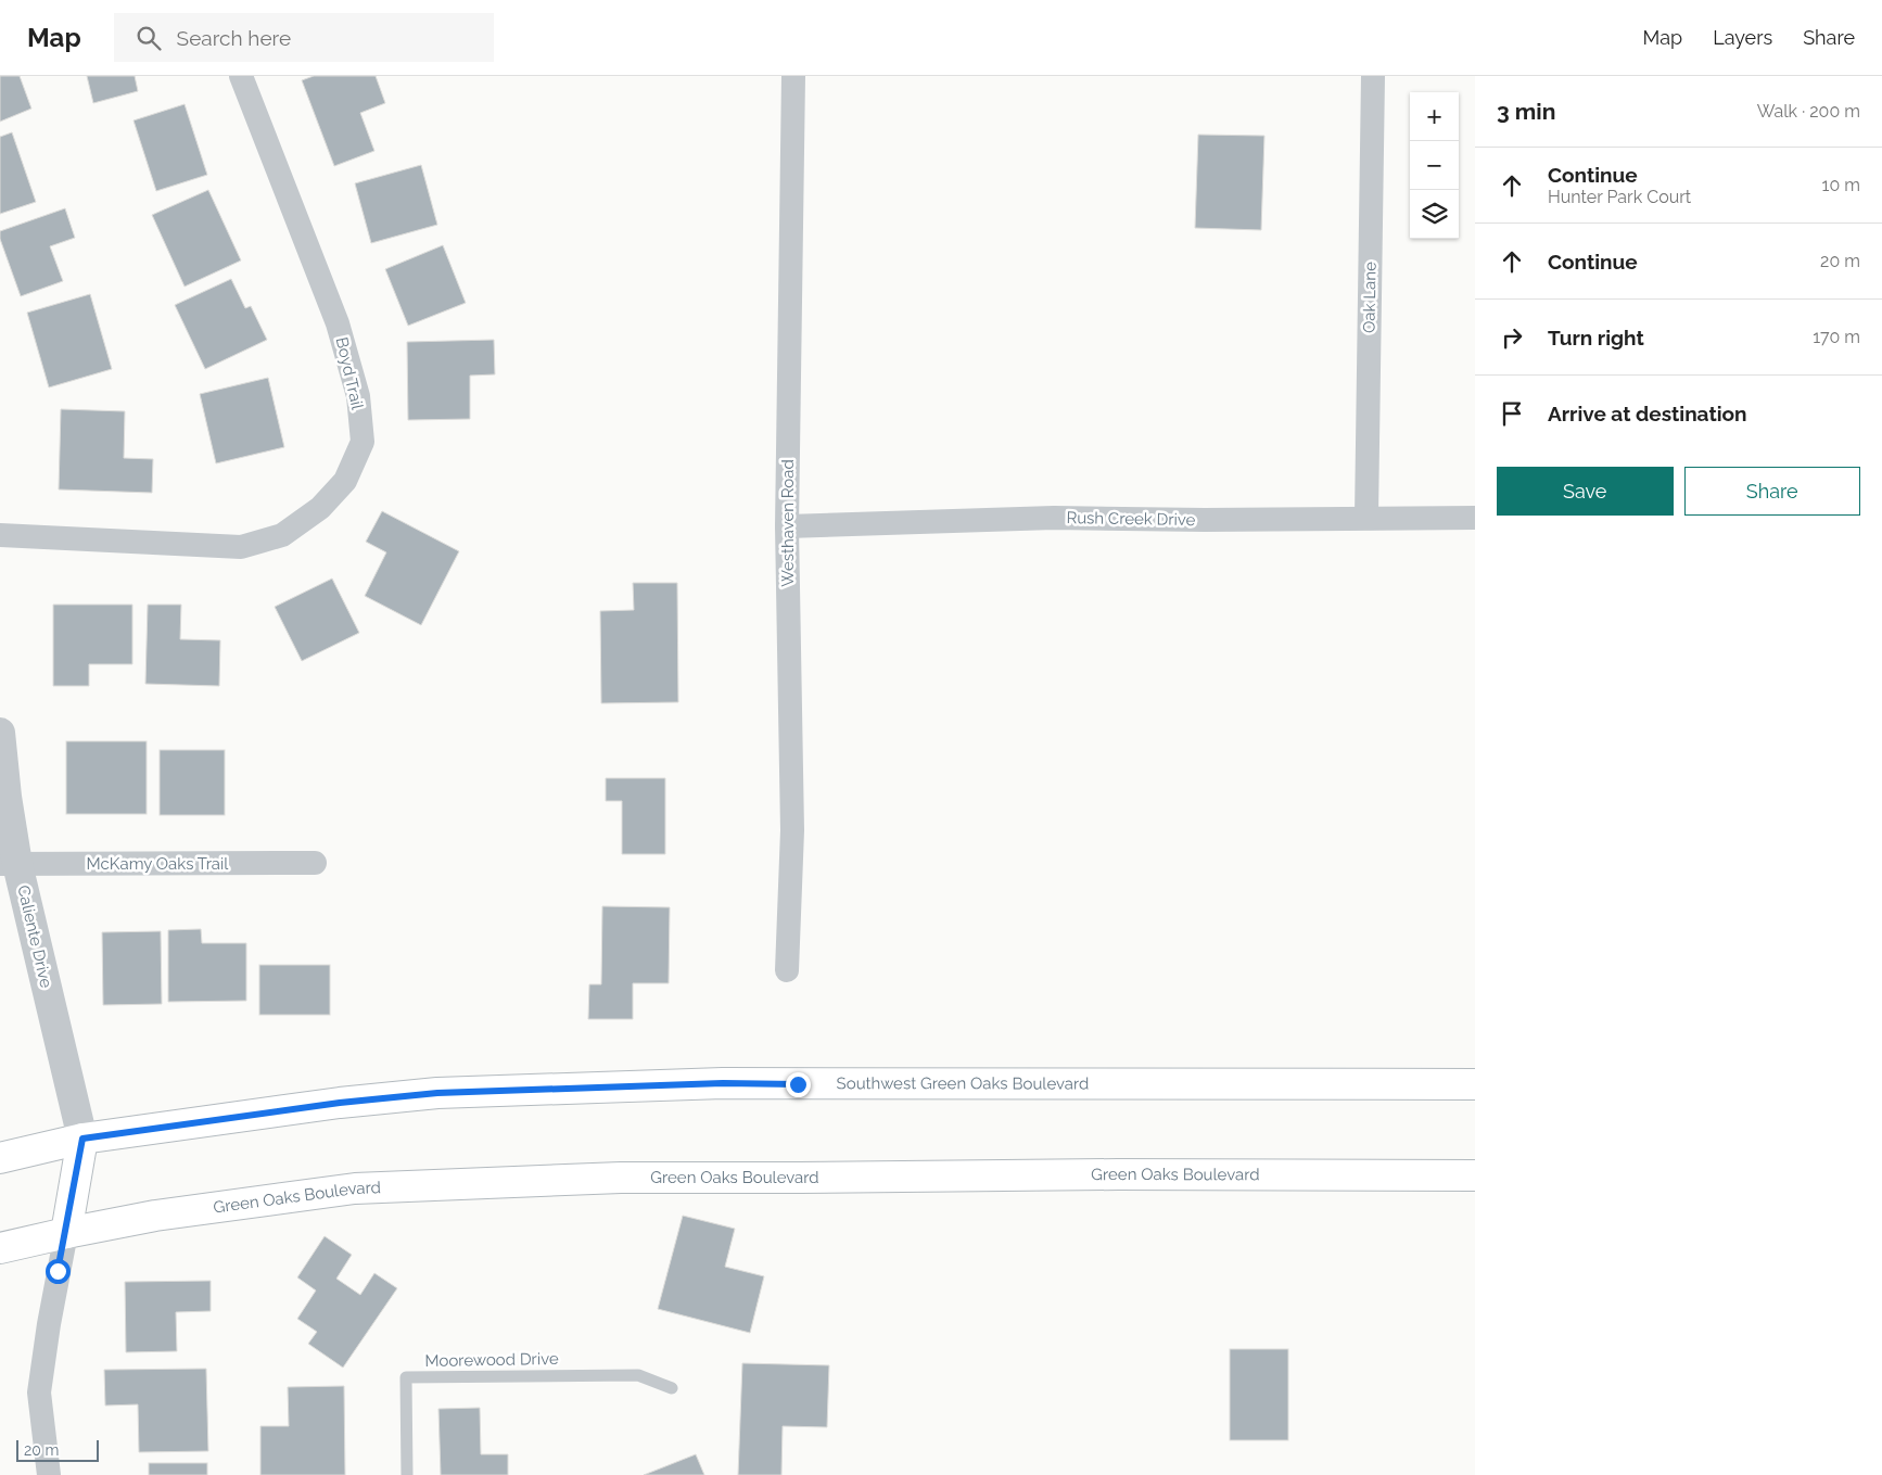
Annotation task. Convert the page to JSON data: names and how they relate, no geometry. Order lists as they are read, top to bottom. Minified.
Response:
{"streets":{"main road":["Southwest Green Oaks Boulevard","Green Oaks Boulevard"],"street":["Oak Lane","Boyd Trail","Rush Creek Drive","Westhaven Road","McKamy Oaks Trail","Caliente Drive"],"lane":["Moorewood Drive"]},"crossings":[["Oak Lane","Rush Creek Drive"],["Rush Creek Drive","Westhaven Road"],["McKamy Oaks Trail","Caliente Drive"],["Caliente Drive","Southwest Green Oaks Boulevard"]],"scale_bar":"20 m","page":{"header":"Map","search":"Search here","nav":["Map","Layers","Share"],"heading":["3 min","Walk · 200 m"],"map_buttons":["+","−"],"list":[["Continue","Hunter Park Court","10 m"],["Continue","20 m"],["Turn right","170 m"],"Arrive at destination"],"buttons":["Save","Share"],"scale":"20 m"}}
